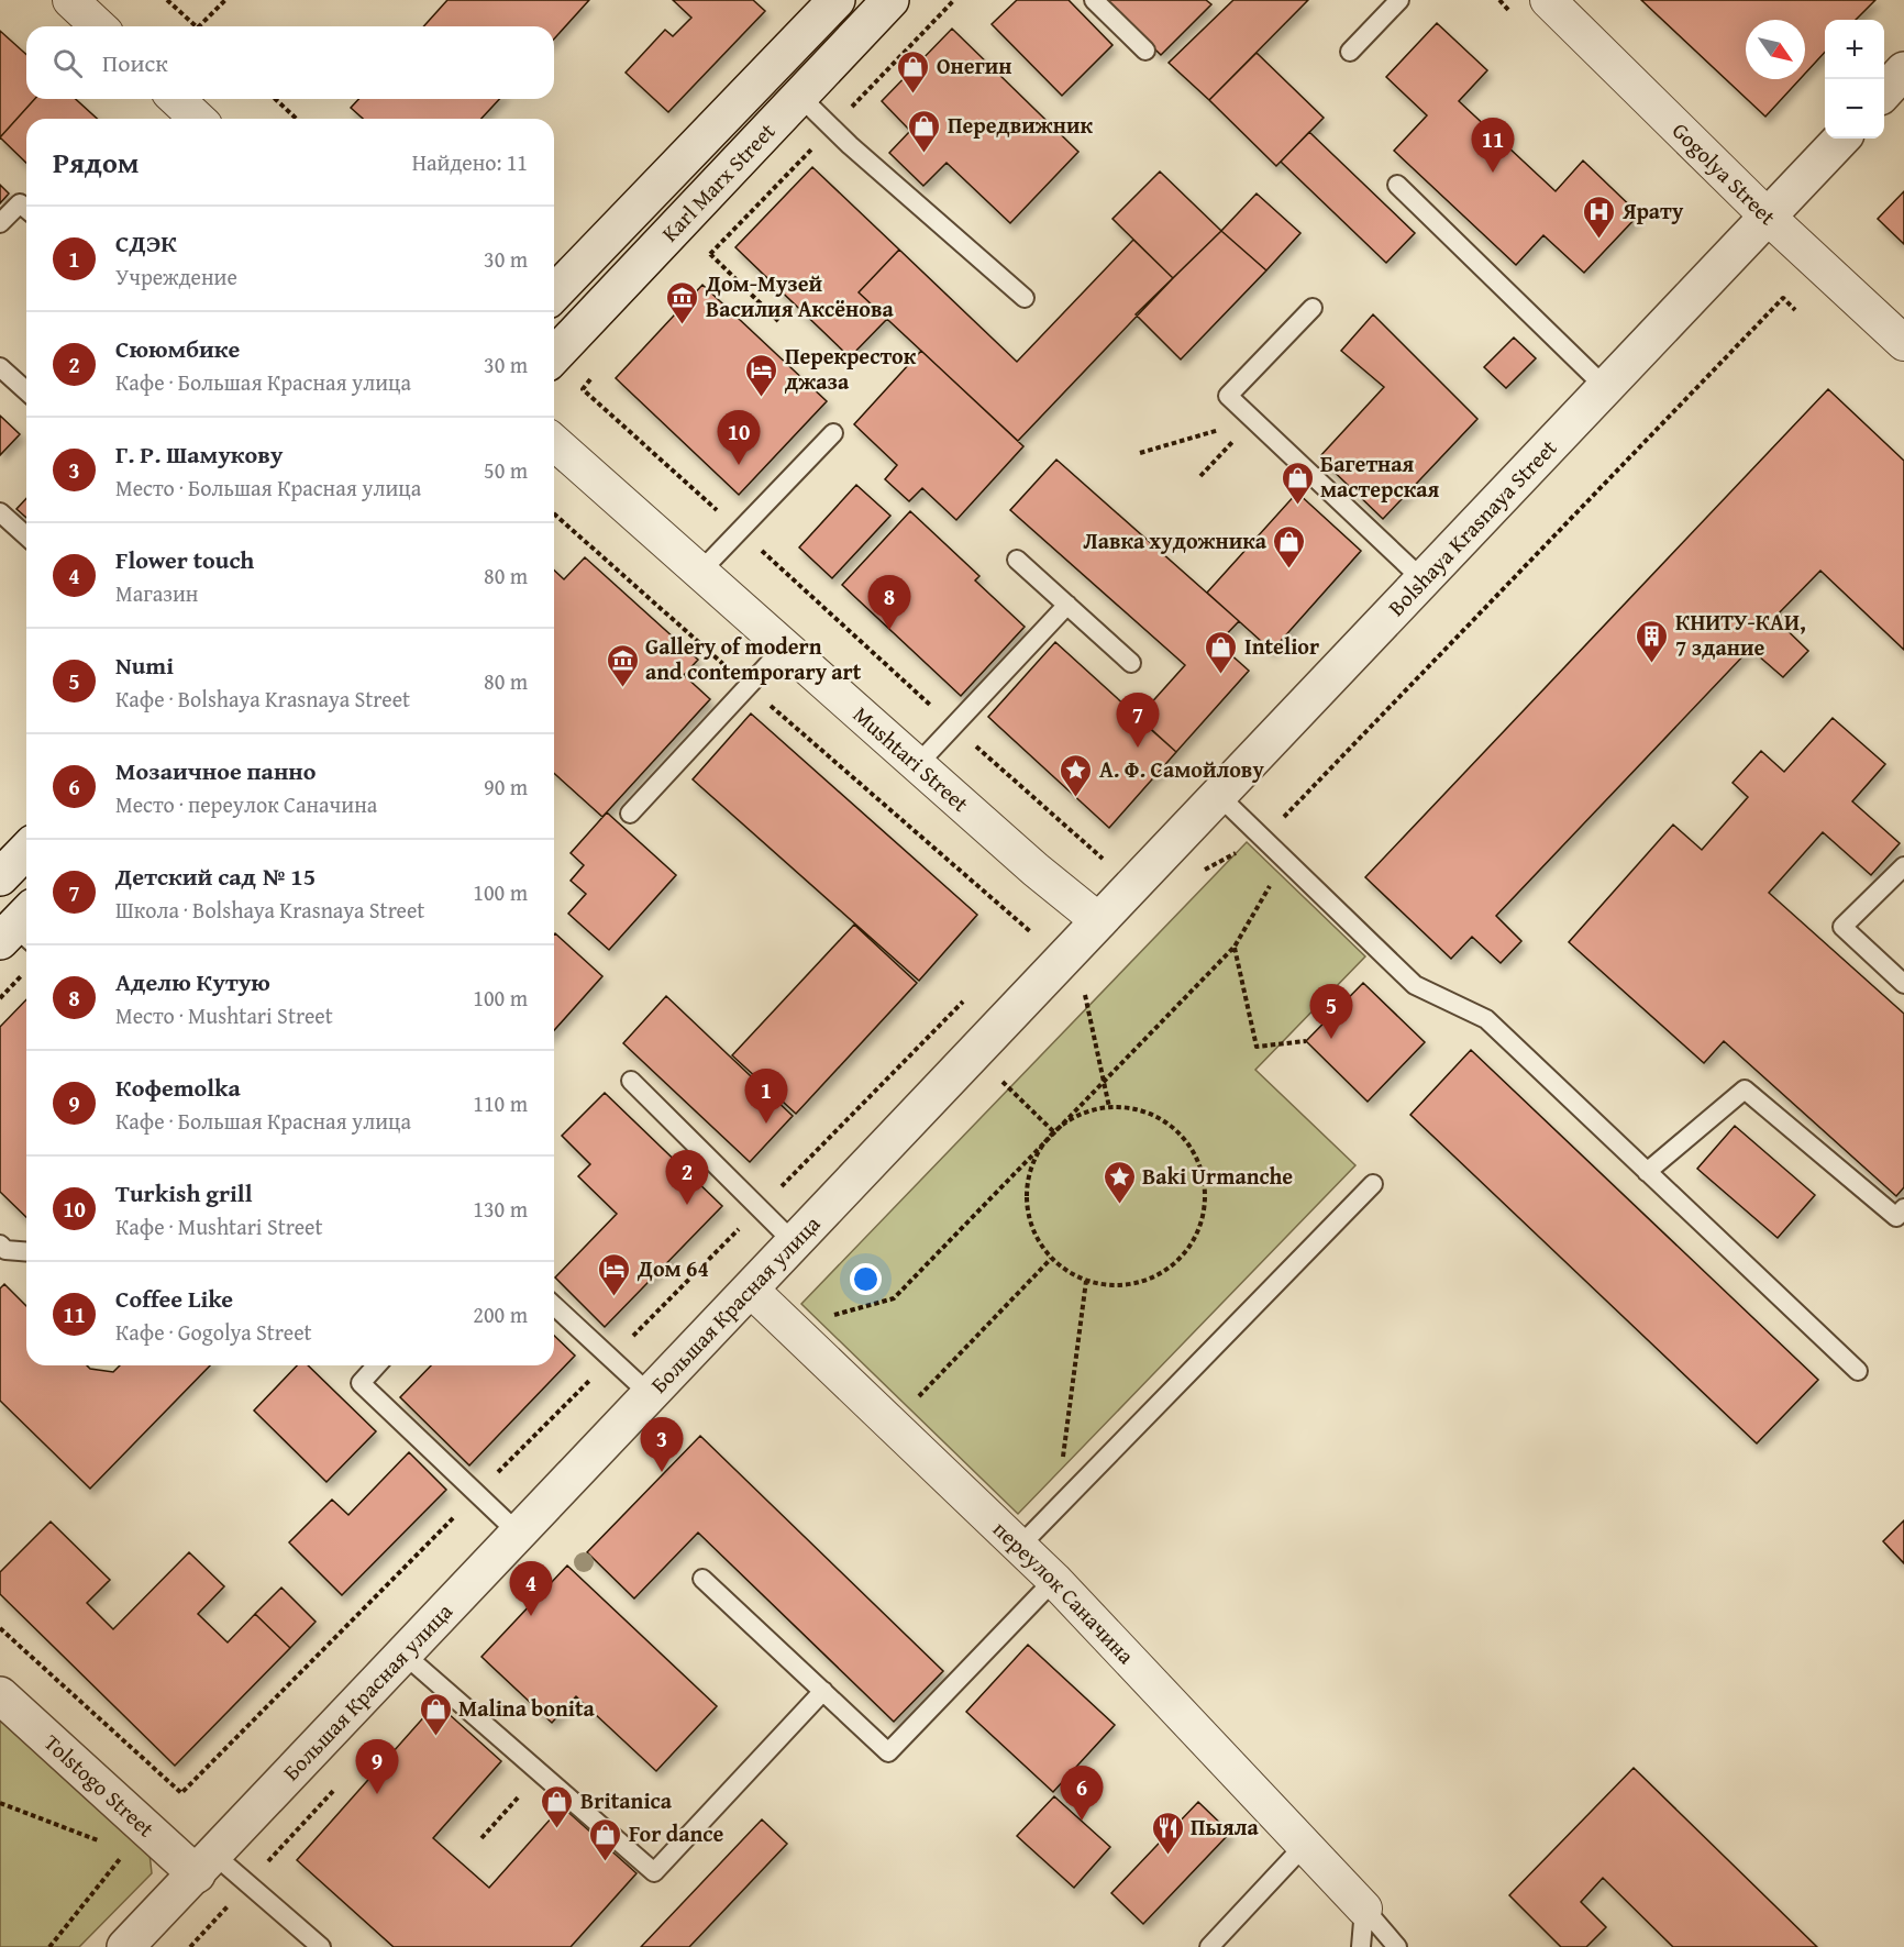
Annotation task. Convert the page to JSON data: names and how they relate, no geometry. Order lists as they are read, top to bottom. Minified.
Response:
{"streets":{"street":["Gogolya Street","Karl Marx Street","Bolshaya Krasnaya Street","Mushtari Street","Большая Красная улица","переулок Саначина","Tolstogo Street"]},"crossings":[["Gogolya Street","Bolshaya Krasnaya Street"],["Bolshaya Krasnaya Street","Mushtari Street"],["Bolshaya Krasnaya Street","Большая Красная улица"],["Mushtari Street","Большая Красная улица"],["Большая Красная улица","переулок Саначина"],["Большая Красная улица","Tolstogo Street"]],"places":{"shop":["Онегин","Передвижник","Багетная мастерская","Лавка художника","Intelior","Malina bonita","Britanica","For dance"],"hospital":["Ярату"],"museum":["Дом-Музей Василия Аксёнова","Gallery of modern and contemporary art"],"hotel":["Перекресток джаза","Дом 64"],"building":["КНИТУ-КАИ, 7 здание"],"place":["А. Ф. Самойлову","Baki Urmanche"],"restaurant":["Пыяла"]},"north":"bottom right","page":{"map_buttons":["+","−"],"search":"Поиск","pins":["11","10","8","7","5","1","2","3","4","9","6"],"heading":["Рядом","Найдено: 11"],"list":[{"mark":"1","name":"СДЭК","note":"Учреждение","value":"30 m"},{"mark":"2","name":"Сююмбике","note":"Кафе · Большая Красная улица","value":"30 m"},{"mark":"3","name":"Г. Р. Шамукову","note":"Место · Большая Красная улица","value":"50 m"},{"mark":"4","name":"Flower touch","note":"Магазин","value":"80 m"},{"mark":"5","name":"Numi","note":"Кафе · Bolshaya Krasnaya Street","value":"80 m"},{"mark":"6","name":"Мозаичное панно","note":"Место · переулок Саначина","value":"90 m"},{"mark":"7","name":"Детский сад № 15","note":"Школа · Bolshaya Krasnaya Street","value":"100 m"},{"mark":"8","name":"Аделю Кутую","note":"Место · Mushtari Street","value":"100 m"},{"mark":"9","name":"Кофеmolka","note":"Кафе · Большая Красная улица","value":"110 m"},{"mark":"10","name":"Turkish grill","note":"Кафе · Mushtari Street","value":"130 m"},{"mark":"11","name":"Coffee Like","note":"Кафе · Gogolya Street","value":"200 m"}]}}
